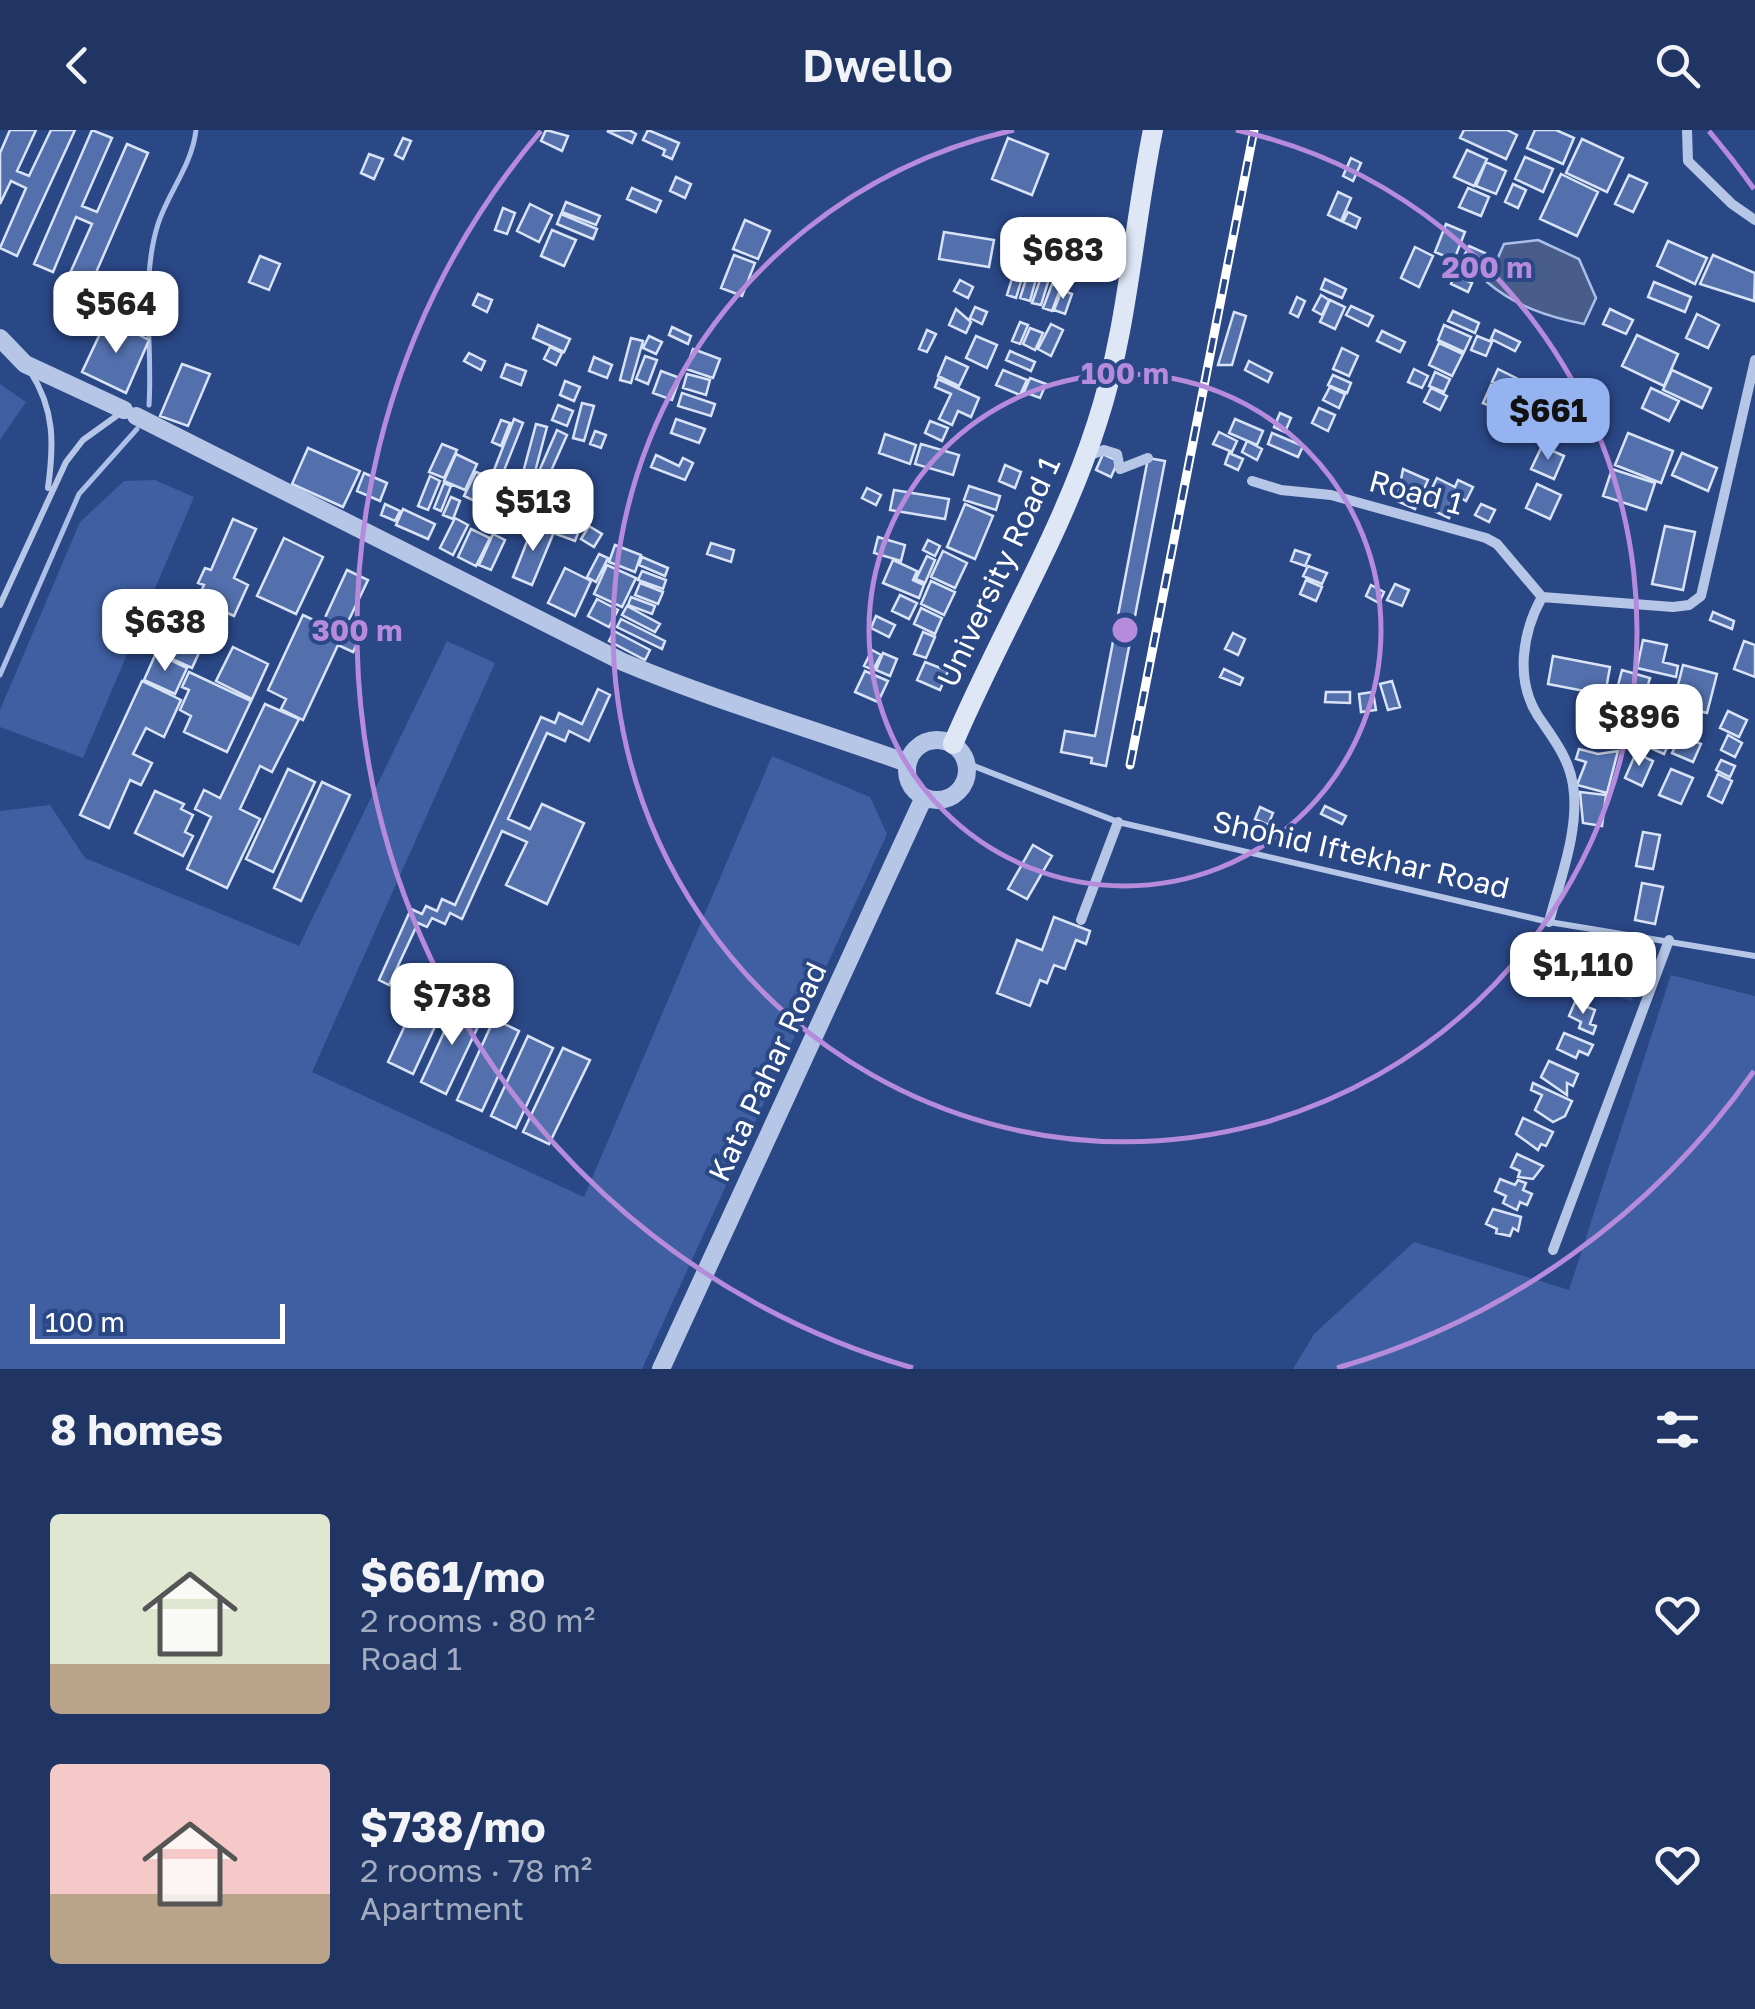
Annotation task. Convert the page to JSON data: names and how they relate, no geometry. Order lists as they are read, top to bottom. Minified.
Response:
{"streets":{"main road":["University Road 1"],"street":["Road 1","Kata Pahar Road"],"lane":["Shohid Iftekhar Road"]},"crossings":[["University Road 1","Shohid Iftekhar Road"],["University Road 1","Kata Pahar Road"],["Shohid Iftekhar Road","Kata Pahar Road"]],"scale_bar":"100 m","page":{"header":"Dwello","price":["$683","$564","$661","$513","$638","$896","$1,110","$738"],"scale":"100 m","heading":"8 homes","list":[{"name":"$661/mo","note":"2 rooms · 80 m² · Road 1"},{"name":"$738/mo","note":"2 rooms · 78 m² · Apartment"}]},"rings":["200 m","100 m","300 m"]}
